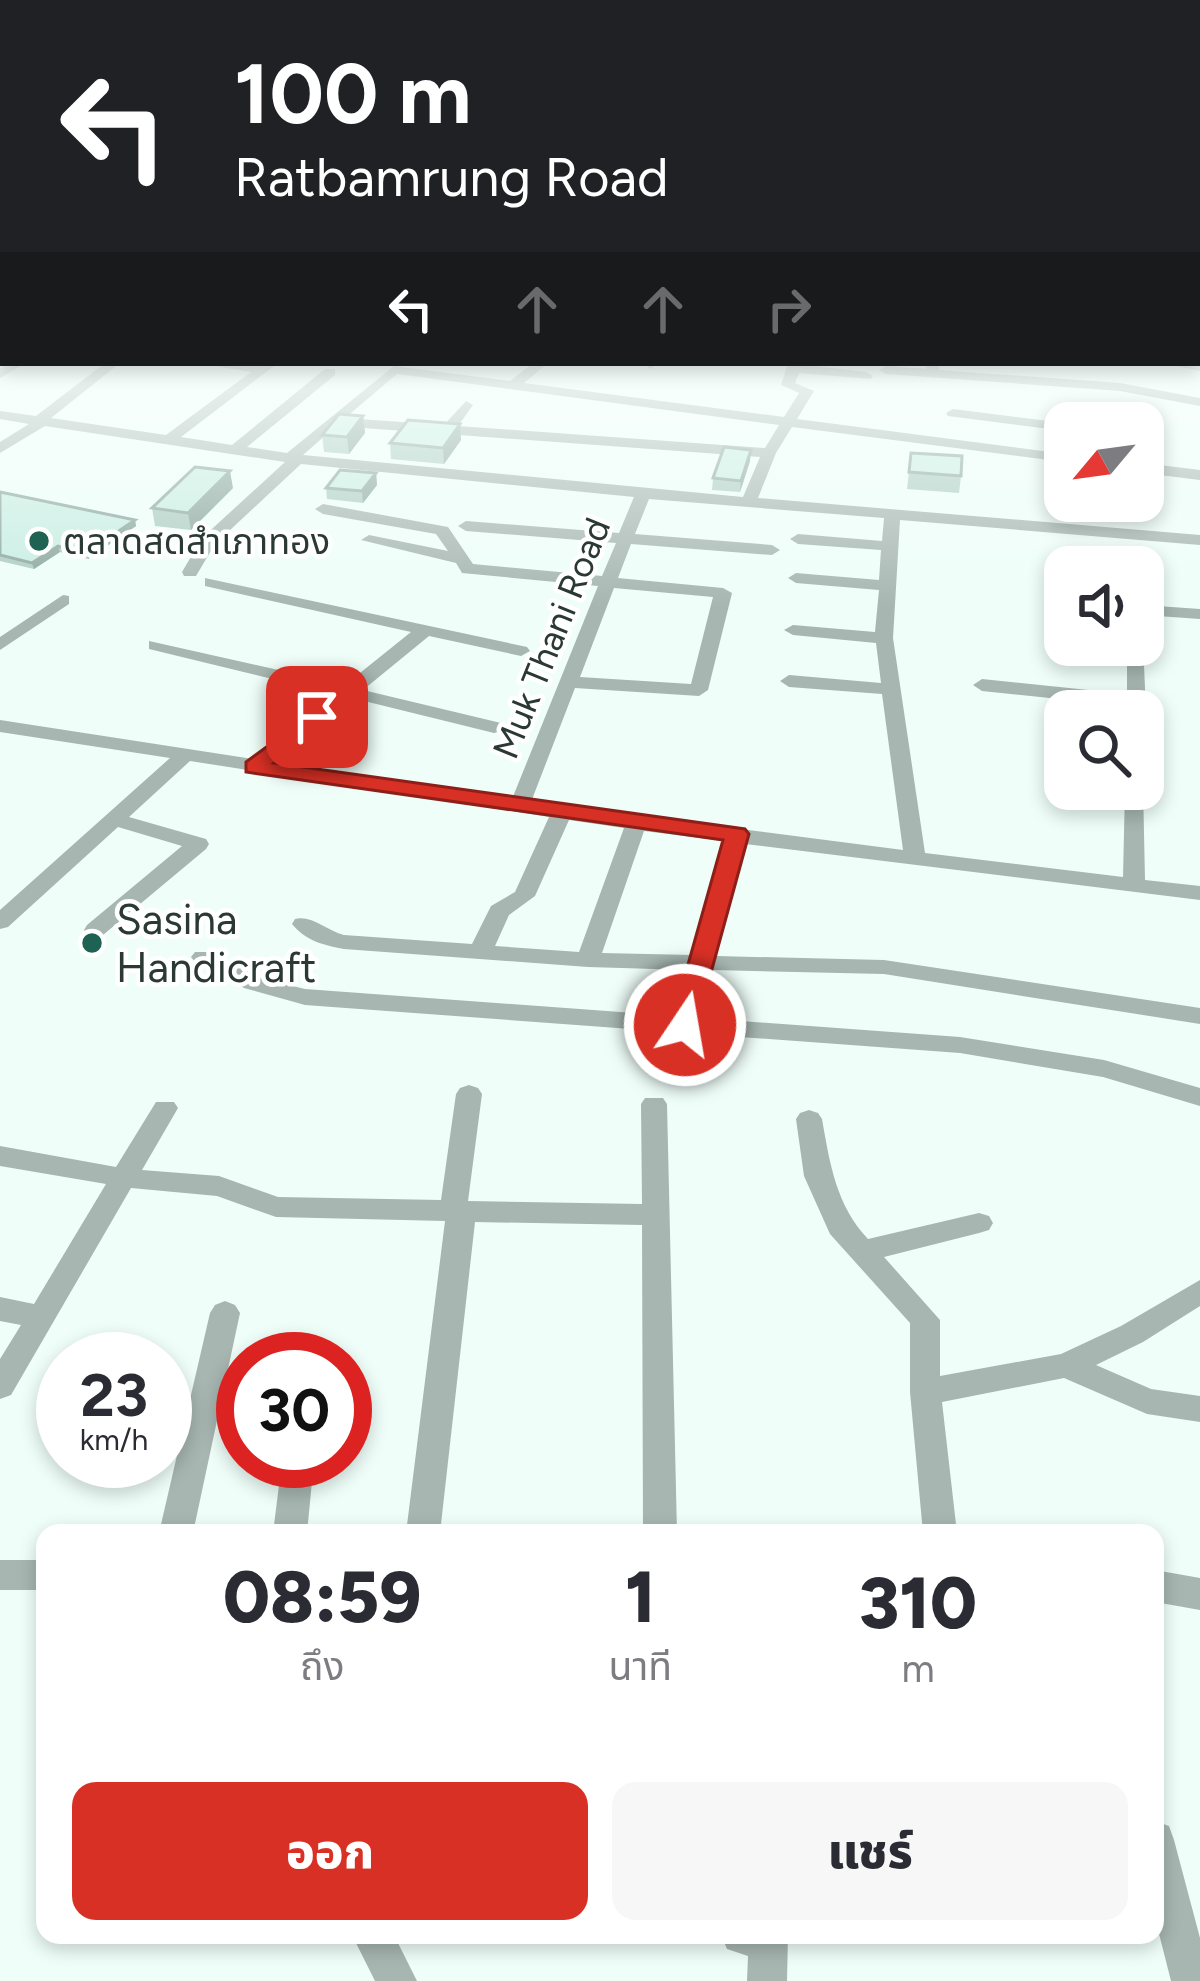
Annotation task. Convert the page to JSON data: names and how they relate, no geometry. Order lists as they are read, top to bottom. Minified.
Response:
{"streets":{"street":["Muk Thani Road"]},"places":["ตลาดสดสำเภาทอง","Sasina Handicraft"],"north":"bottom left","page":{"turn":["100 m","Ratbamrung Road"],"speed":"23 km/h","limit":"30","eta":["08:59","ถึง","1","นาที","310","m"],"buttons":["ออก","แชร์"]}}
